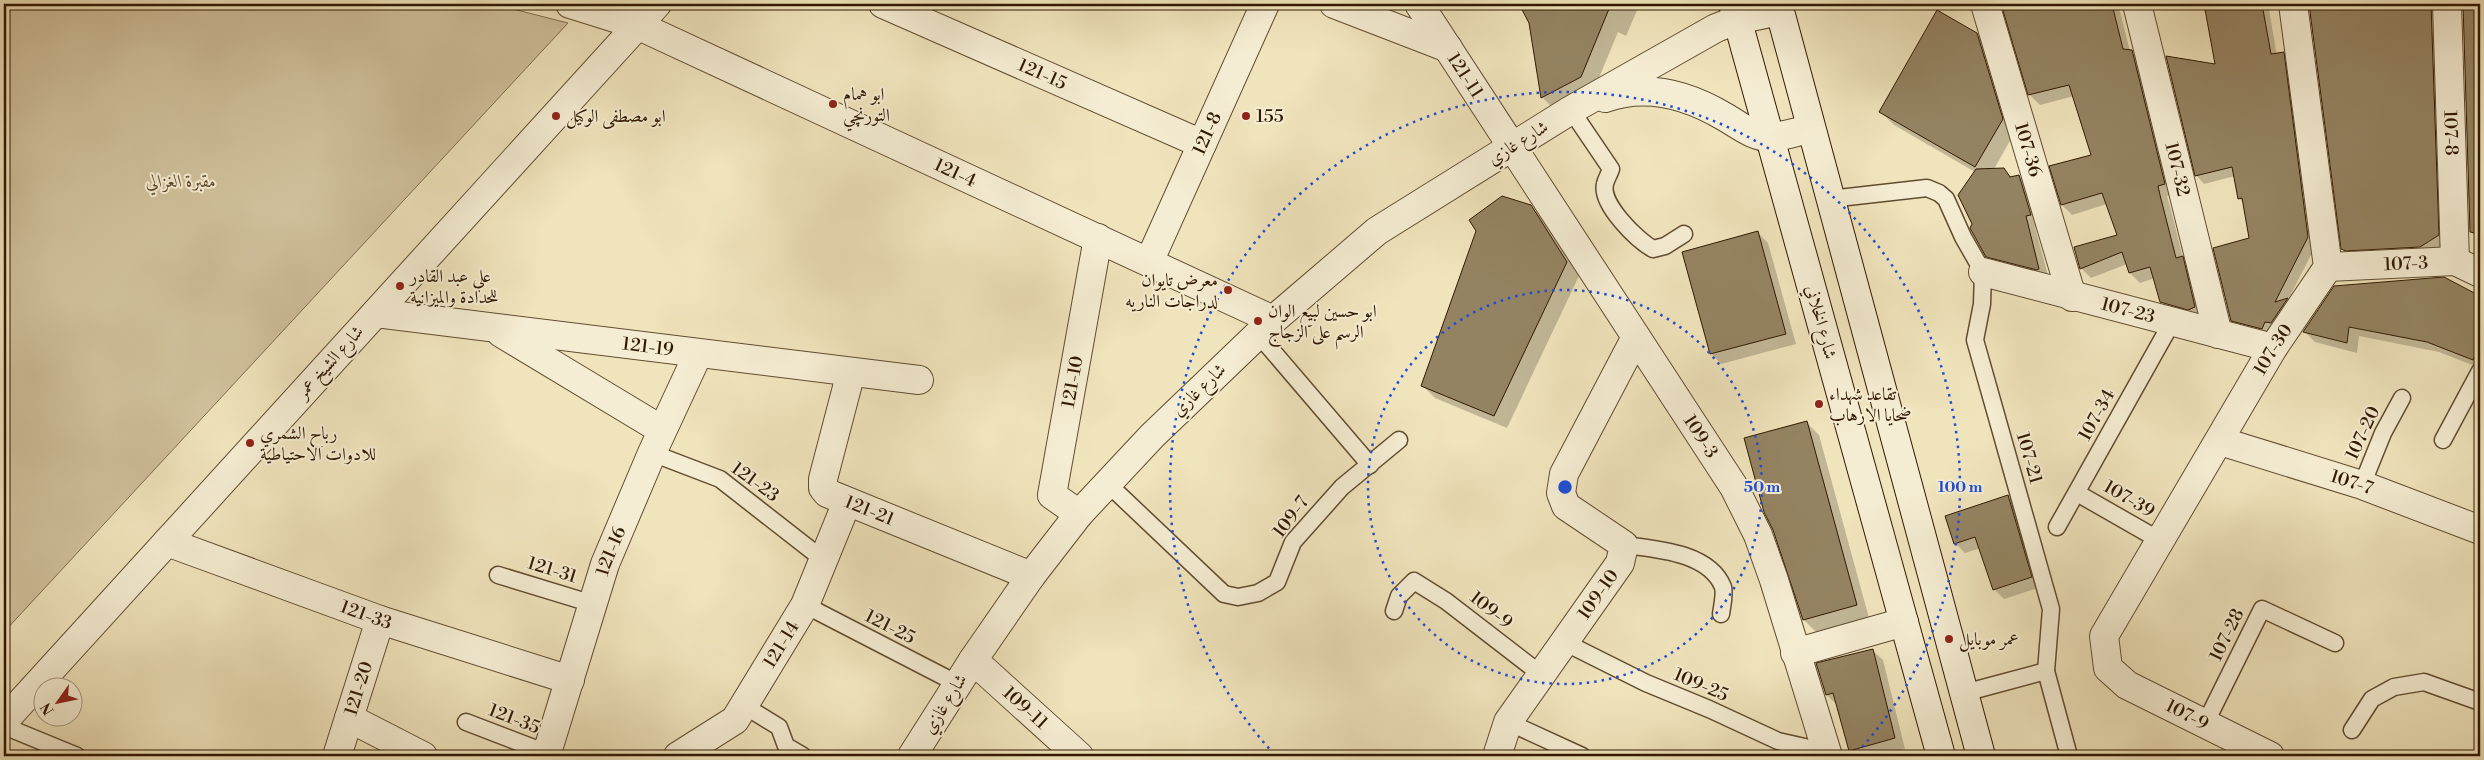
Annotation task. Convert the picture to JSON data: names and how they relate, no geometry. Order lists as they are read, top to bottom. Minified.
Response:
{"streets":{"street":["121-15","121-11","107-8","121-8","شارع غازي","107-36","107-32","121-4","107-3","107-23","شارع الخلاني","121-19","107-30","شارع الشيخ عمر","121-10","109-3","107-7","121-21","121-16","109-10","121-33","121-14","121-20","109-11","107-9"],"lane":["107-34","107-20","107-21","121-23","107-39","109-7","121-31","109-9","121-25","107-28","109-25","121-35"]},"crossings":[["121-15","121-8"],["121-11","شارع غازي"],["121-11","109-3"],["107-8","107-3"],["121-8","121-4"],["شارع غازي","121-4"],["شارع غازي","شارع الخلاني"],["شارع غازي","121-10"],["شارع غازي","109-3"],["شارع غازي","121-21"],["شارع غازي","109-7"],["شارع غازي","121-25"],["شارع غازي","109-11"],["107-36","107-23"],["107-32","107-23"],["121-4","شارع الشيخ عمر"],["121-4","121-10"],["107-3","107-30"],["107-23","107-30"],["107-23","107-34"],["107-23","107-21"],["121-19","شارع الشيخ عمر"],["121-19","121-21"],["121-19","121-16"],["107-30","107-7"],["107-30","107-39"],["107-30","107-9"],["شارع الشيخ عمر","121-33"],["107-34","107-39"],["107-20","107-7"],["109-3","109-10"],["109-3","109-25"],["121-23","121-16"],["121-23","121-14"],["121-21","121-14"],["121-16","121-31"],["121-16","121-33"],["121-16","121-35"],["109-10","109-9"],["109-10","109-25"],["121-33","121-20"],["121-25","121-14"],["107-28","107-9"]],"parks":["مقبرة الغزالي"],"places":["ابو همام التورنچي","ابو مصطفى الوكيل","155","علي عبد القادر للحدادة والميزانية","معرض تايوان لدراجات الناريه","ابو حسين لبيع الوان الرسم على الزجاج","تقاعد شهداء ضحايا الارهاب","رباح الشمري للادوات الاحتياطية","عمر موبايل"],"north":"bottom left","rings":["50 m","100 m"]}
